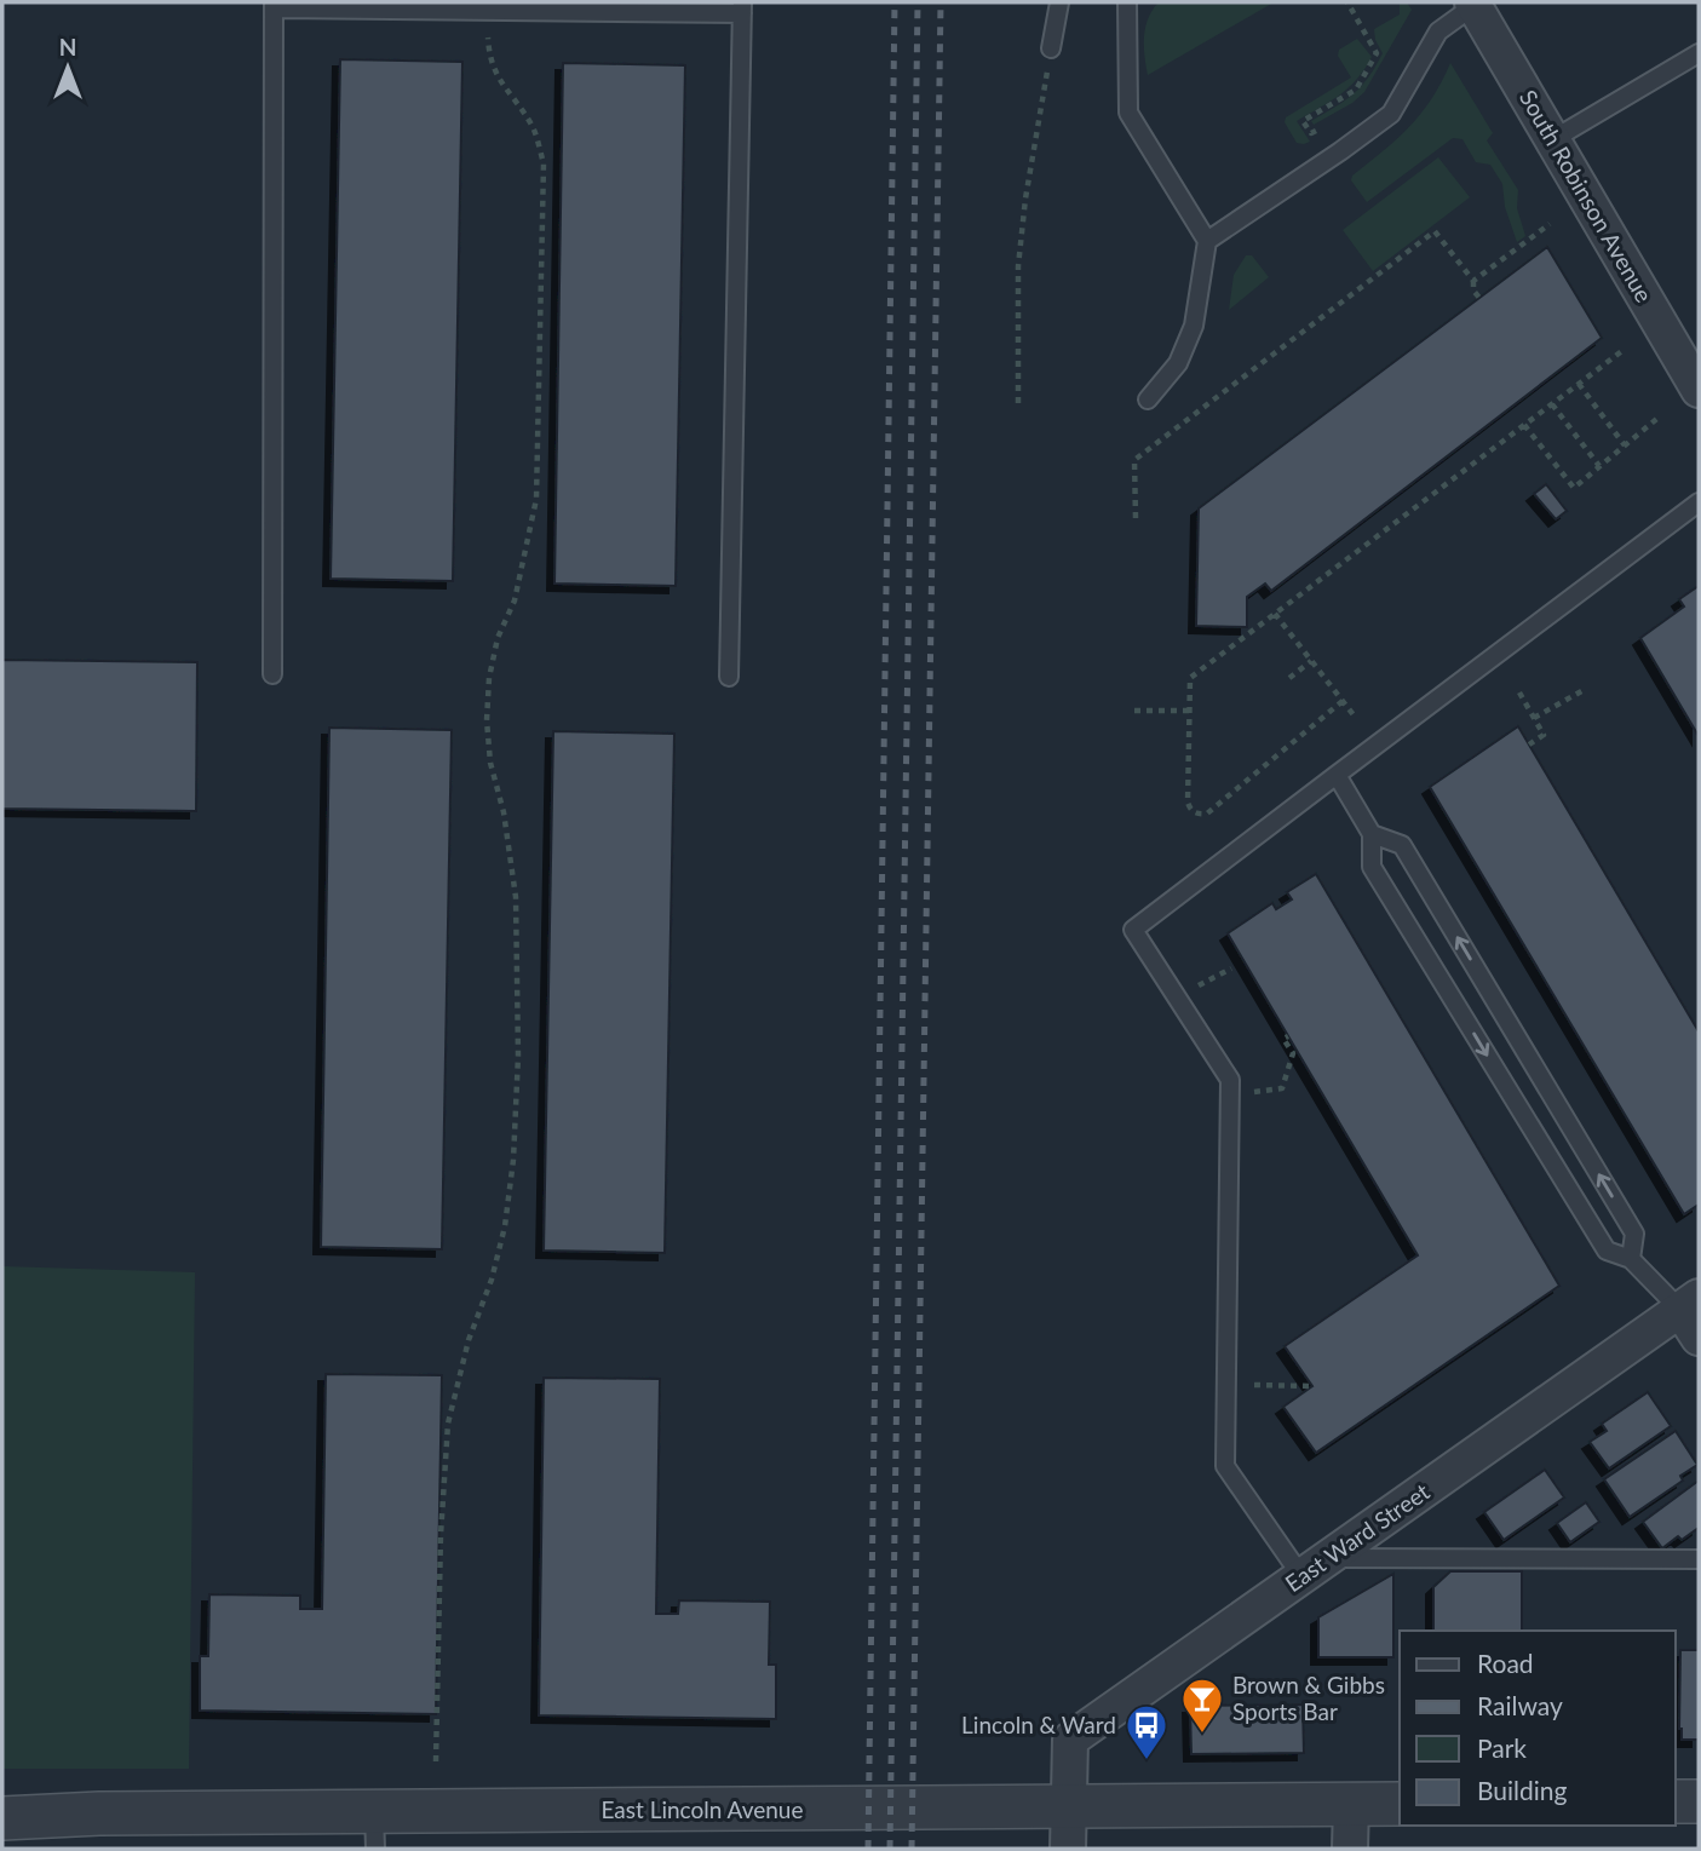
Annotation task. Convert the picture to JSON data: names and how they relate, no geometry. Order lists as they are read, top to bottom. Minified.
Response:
{"streets":{"street":["South Robinson Avenue","East Ward Street","East Lincoln Avenue"]},"crossings":[["East Ward Street","East Lincoln Avenue"]],"places":{"bar":["Brown & Gibbs Sports Bar"],"bus stop":["Lincoln & Ward"]},"legend":["Road","Railway","Park","Building"],"north":"top"}
